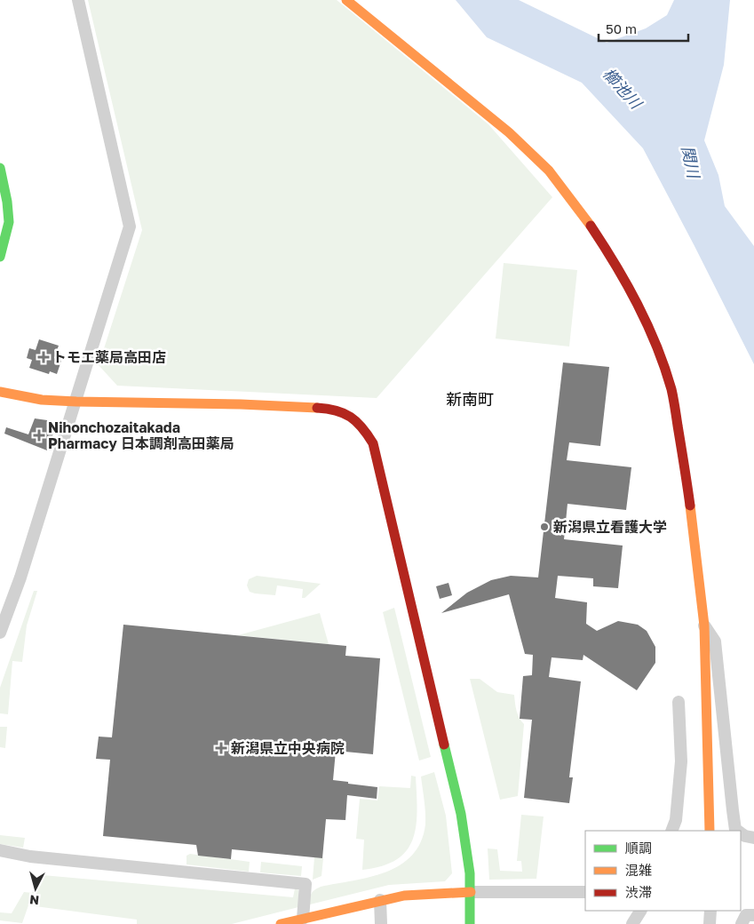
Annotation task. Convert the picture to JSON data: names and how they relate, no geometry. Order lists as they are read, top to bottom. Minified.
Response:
{"districts":["新南町"],"water":["櫛池川","関川"],"places":{"health":["トモエ薬局高田店","Nihonchozaitakada Pharmacy 日本調剤高田薬局","新潟県立中央病院"],"other":["新潟県立看護大学"]},"legend":["順調","混雑","渋滞"],"scale_bar":"50 m","north":"bottom"}
